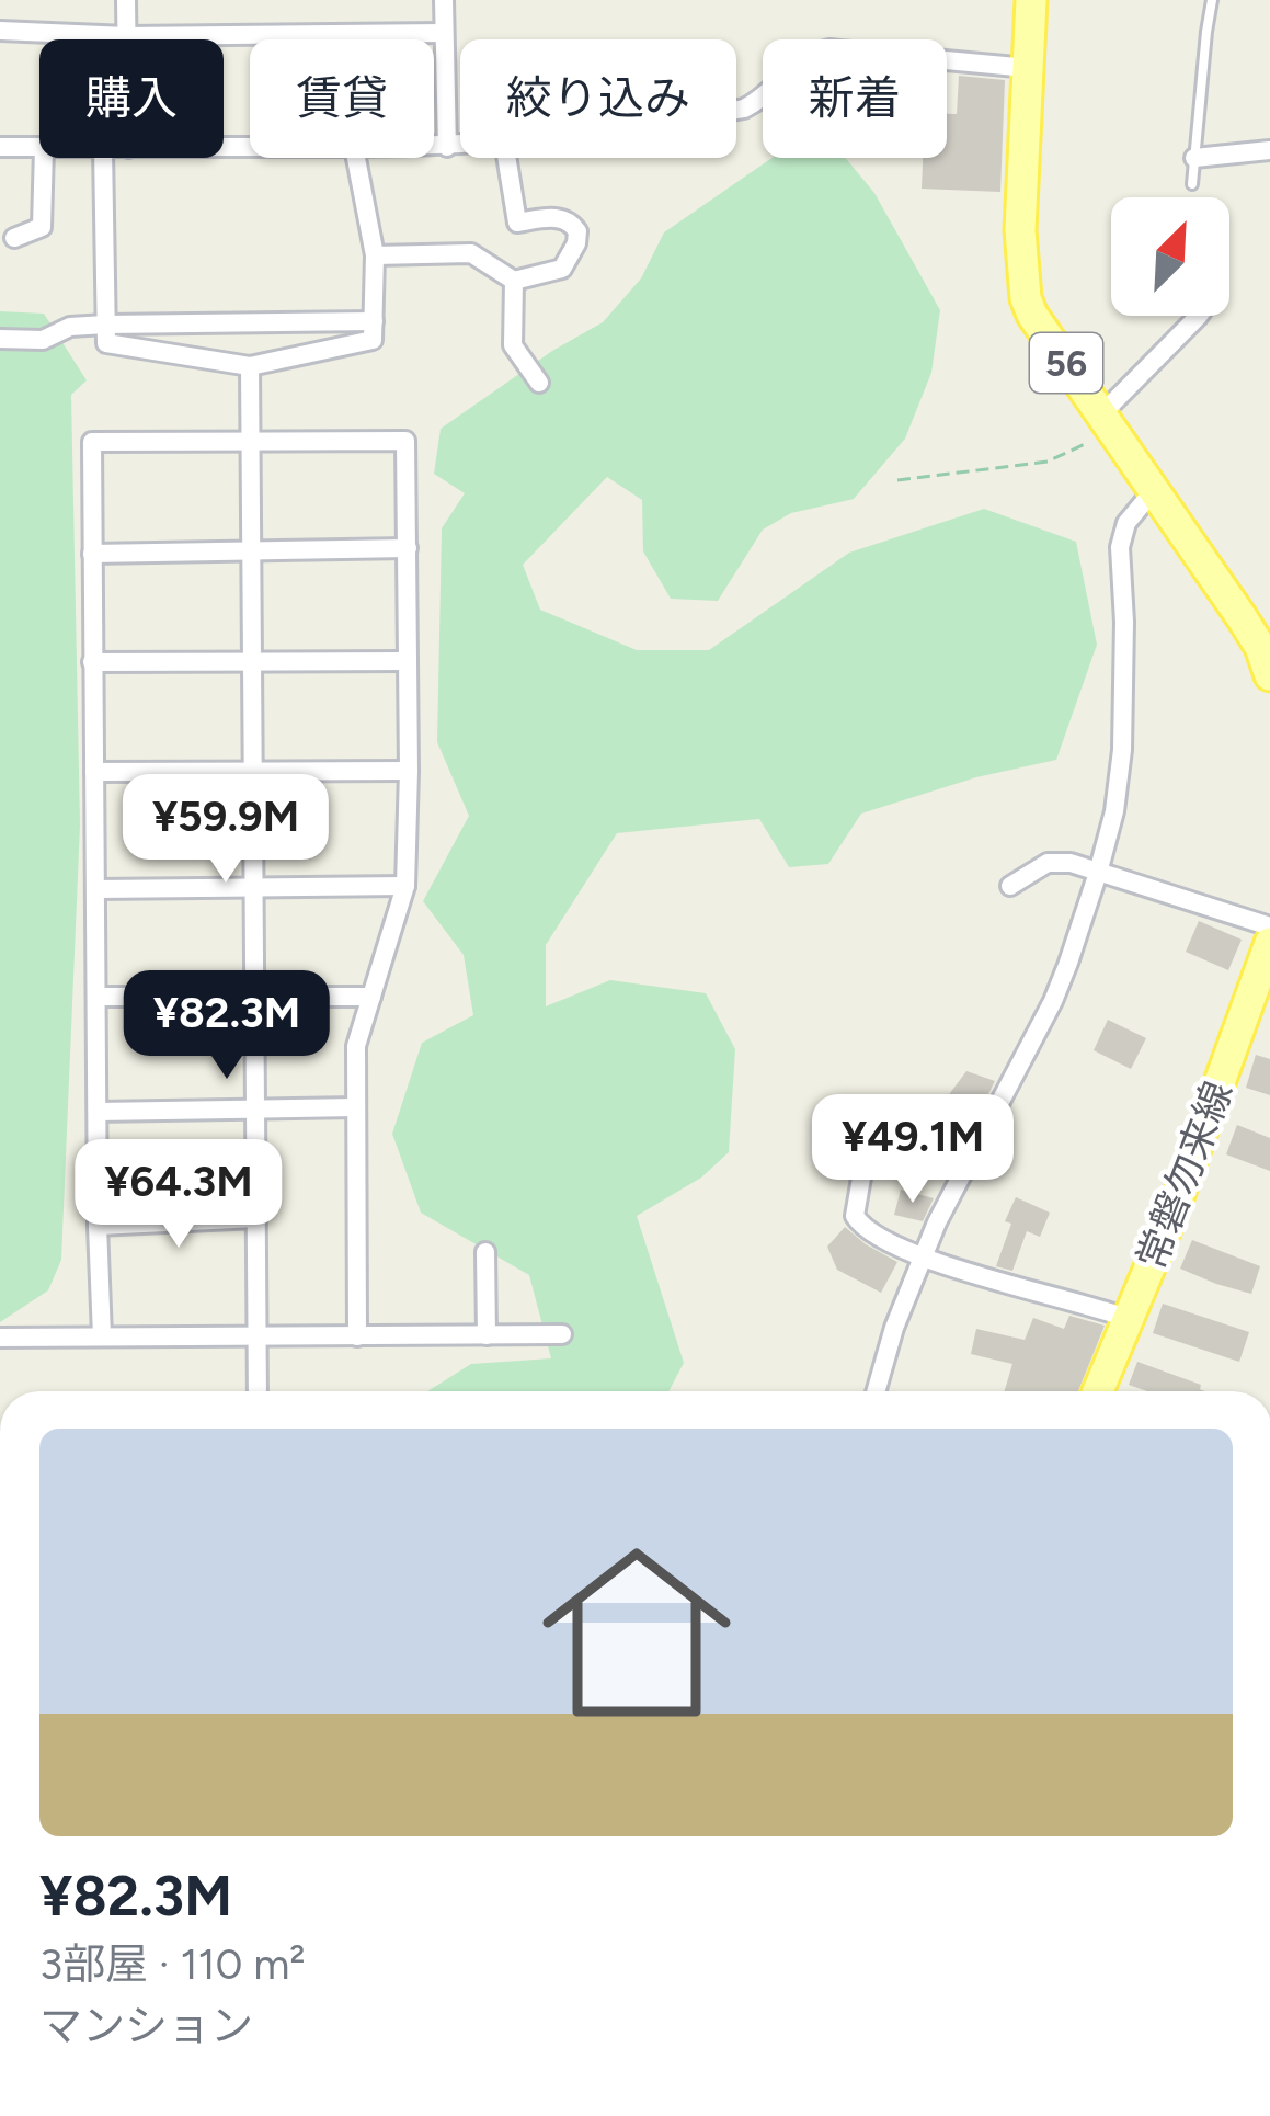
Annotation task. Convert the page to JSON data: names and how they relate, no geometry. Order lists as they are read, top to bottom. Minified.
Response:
{"streets":{"main road":["56","常磐勿来線"]},"north":"top right","page":{"chip":["購入","賃貸","絞り込み","新着"],"price":["¥59.9M","¥82.3M","¥49.1M","¥64.3M"],"list":[{"name":"¥82.3M","note":"3部屋 · 110 m² · マンション"}]}}
